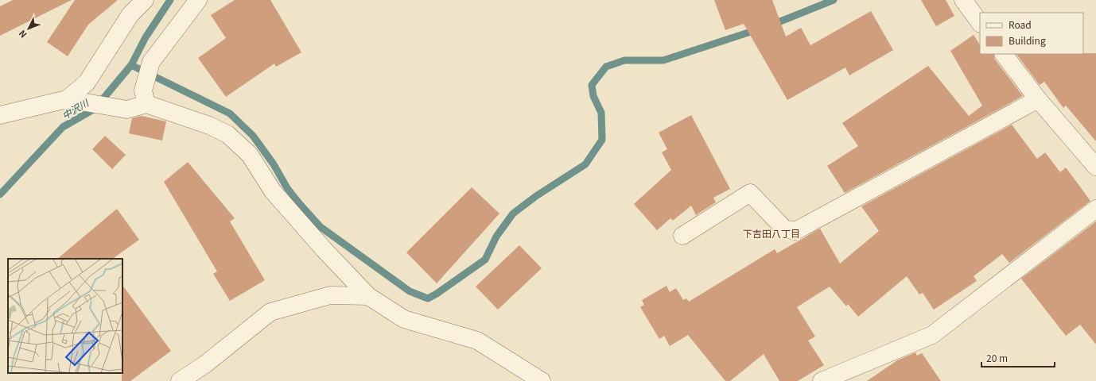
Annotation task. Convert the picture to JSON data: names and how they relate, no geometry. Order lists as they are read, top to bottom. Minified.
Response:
{"districts":["下吉田八丁目"],"water":["中沢川"],"legend":["Road","Building"],"scale_bar":"20 m","north":"bottom left"}
